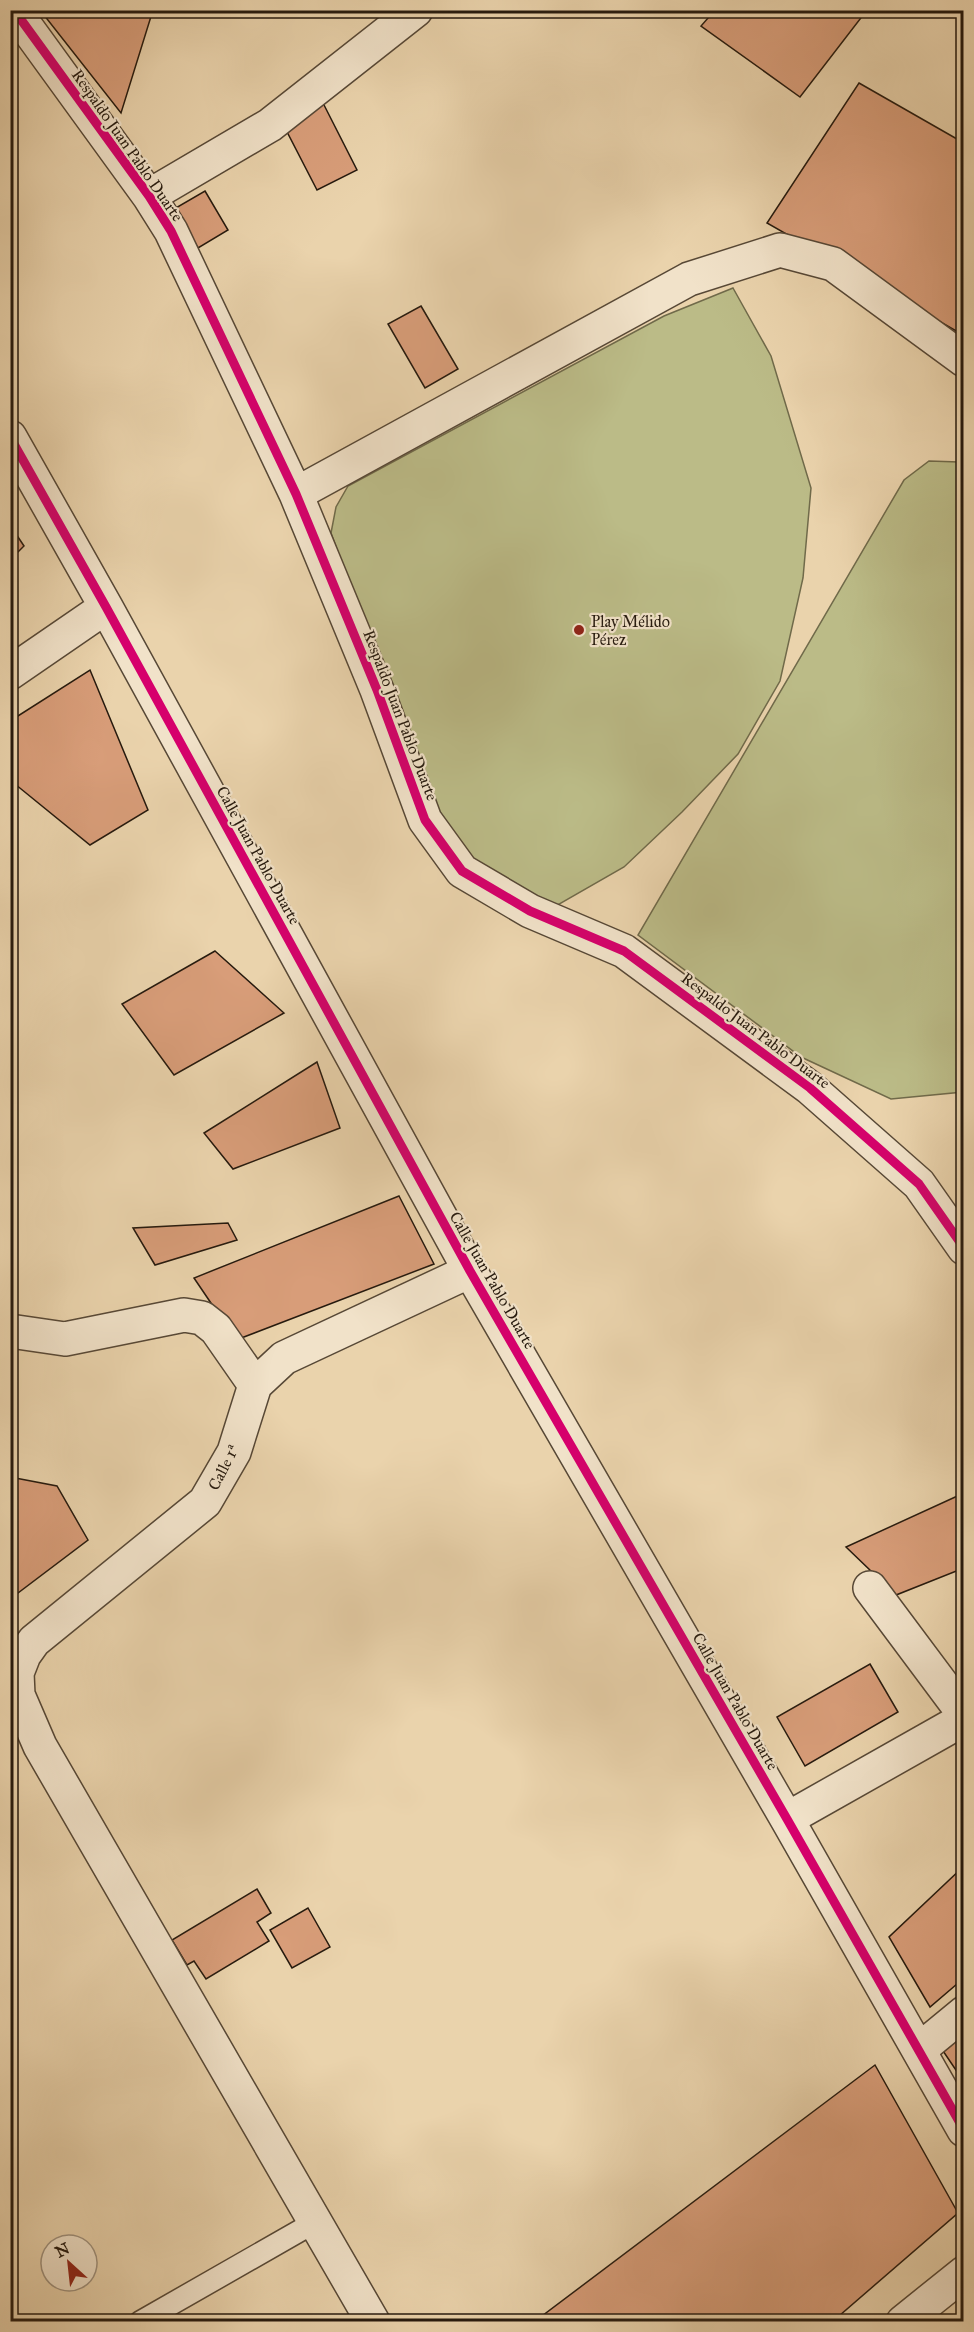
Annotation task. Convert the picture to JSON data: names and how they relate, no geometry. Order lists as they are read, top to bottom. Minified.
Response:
{"streets":{"street":["Respaldo Juan Pablo Duarte","Calle Juan Pablo Duarte","Calle 1ª"]},"crossings":[["Calle Juan Pablo Duarte","Calle 1ª"]],"places":["Play Mélido Pérez"],"north":"top left"}
